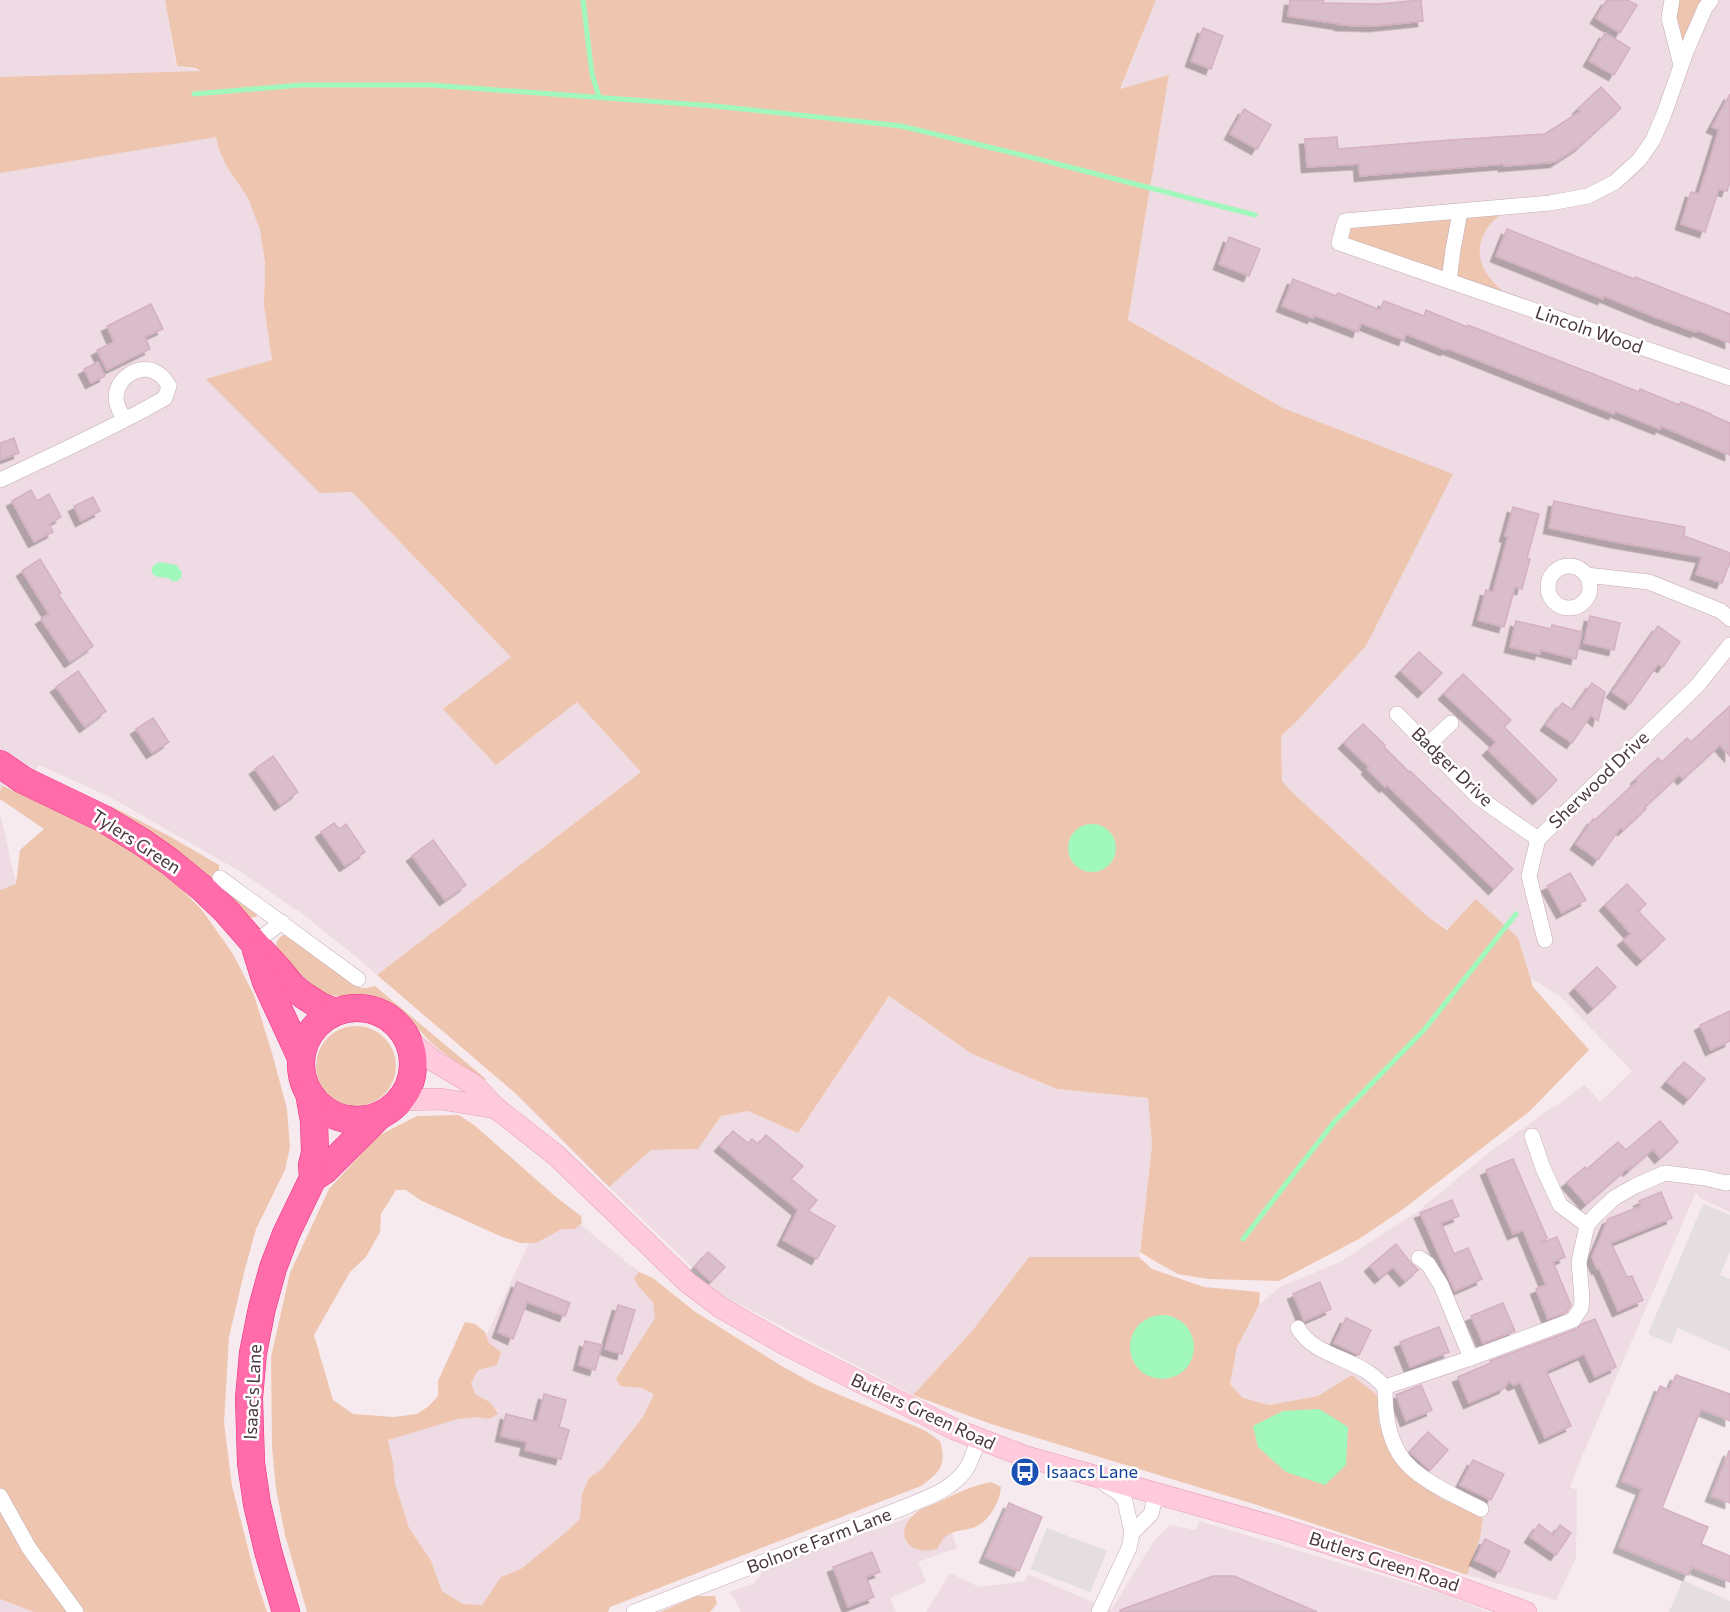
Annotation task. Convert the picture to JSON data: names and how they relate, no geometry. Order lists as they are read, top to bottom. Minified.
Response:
{"streets":{"highway":["Tylers Green","Isaac's Lane"],"main road":["Butlers Green Road"],"street":["Lincoln Wood","Badger Drive","Sherwood Drive","Bolnore Farm Lane"]},"crossings":[["Badger Drive","Sherwood Drive"],["Tylers Green","Isaac's Lane"],["Tylers Green","Butlers Green Road"],["Isaac's Lane","Butlers Green Road"],["Butlers Green Road","Bolnore Farm Lane"]],"places":{"bus stop":["Isaacs Lane"]}}
